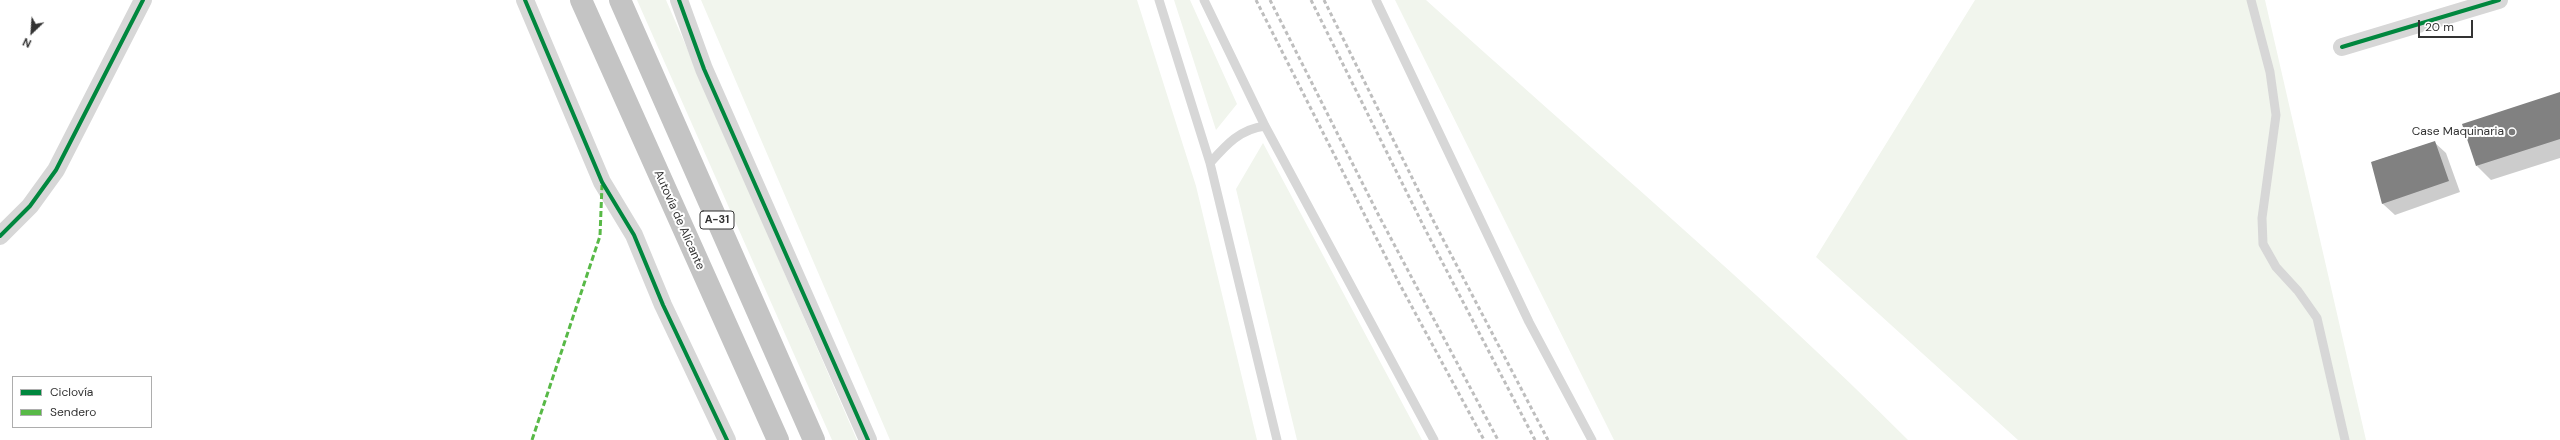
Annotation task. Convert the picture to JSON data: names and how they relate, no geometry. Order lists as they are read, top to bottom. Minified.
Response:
{"streets":{"highway":["Autovía de Alicante","A-31"]},"places":["Case Maquinaria"],"legend":["Ciclovía","Sendero"],"scale_bar":"20 m","north":"bottom left"}
